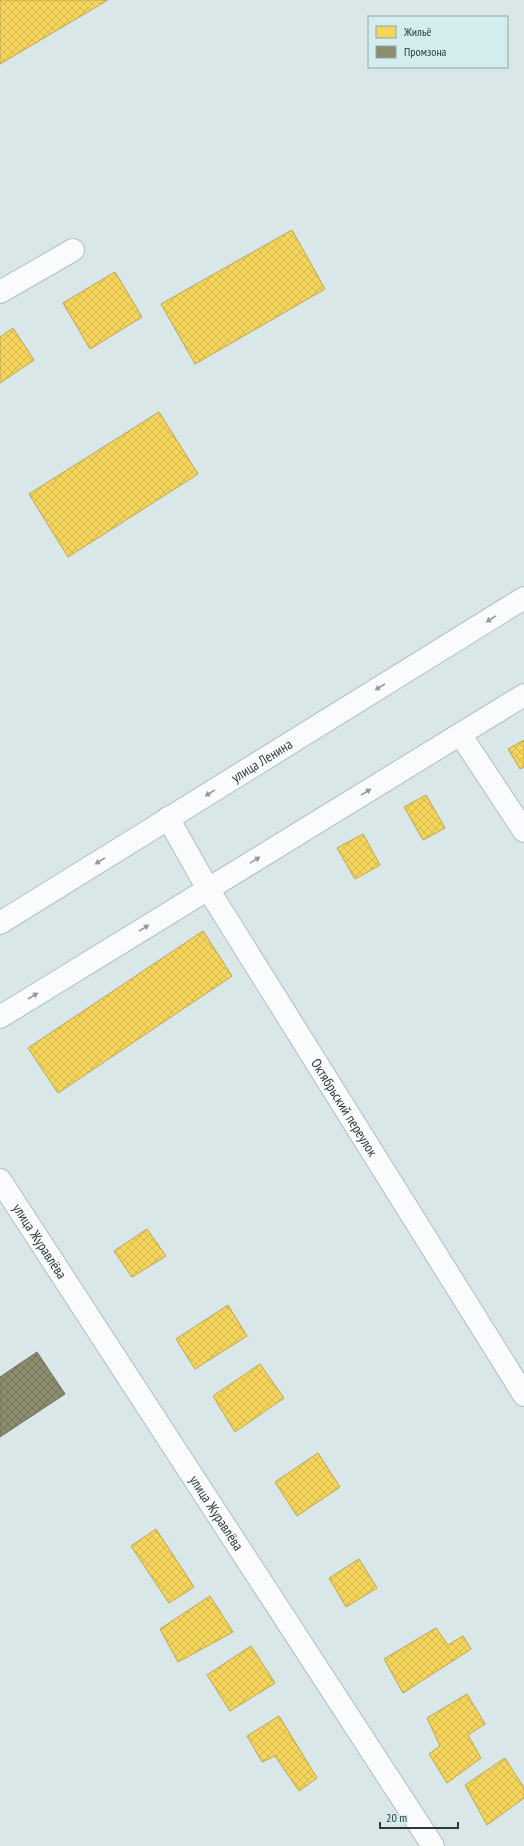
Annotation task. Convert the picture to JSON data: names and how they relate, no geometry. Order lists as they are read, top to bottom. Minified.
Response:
{"streets":{"street":["улица Ленина","Октябрьский переулок","улица Журавлёва"]},"crossings":[["улица Ленина","Октябрьский переулок"]],"legend":["Жильё","Промзона"],"scale_bar":"20 m"}
